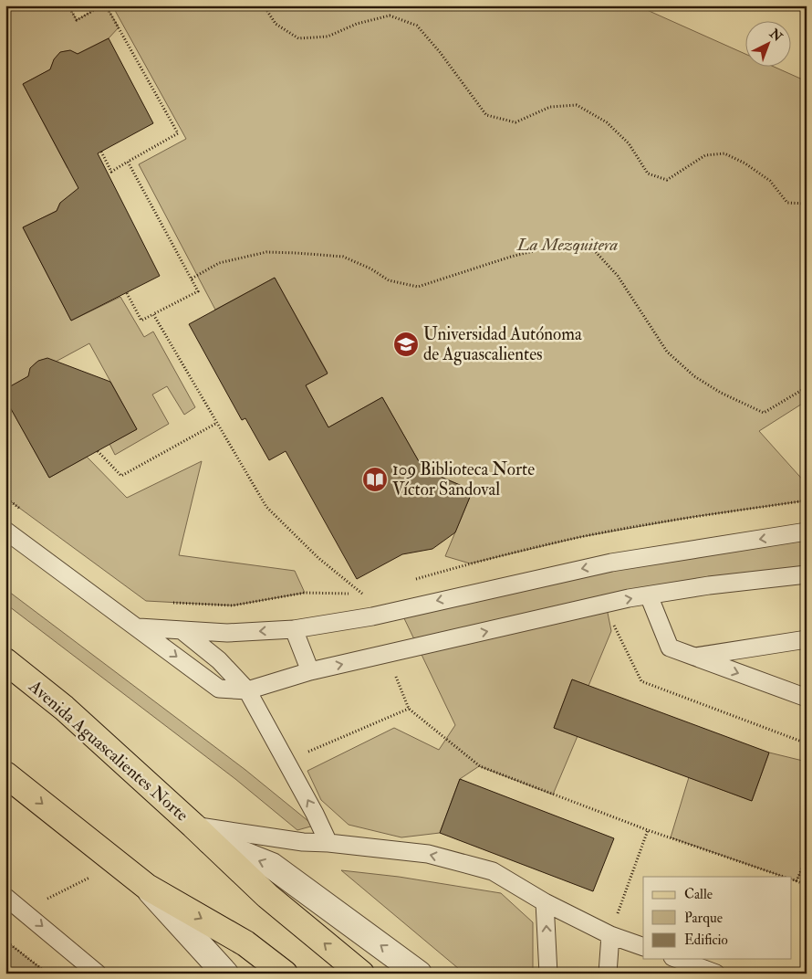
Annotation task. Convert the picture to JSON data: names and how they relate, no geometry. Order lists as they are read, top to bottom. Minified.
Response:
{"streets":{"main road":["Avenida Aguascalientes Norte"]},"parks":["La Mezquitera"],"places":{"school or university":["Universidad Autónoma de Aguascalientes"],"library":["109 Biblioteca Norte Víctor Sandoval"]},"legend":["Calle","Parque","Edificio"],"north":"top right"}
